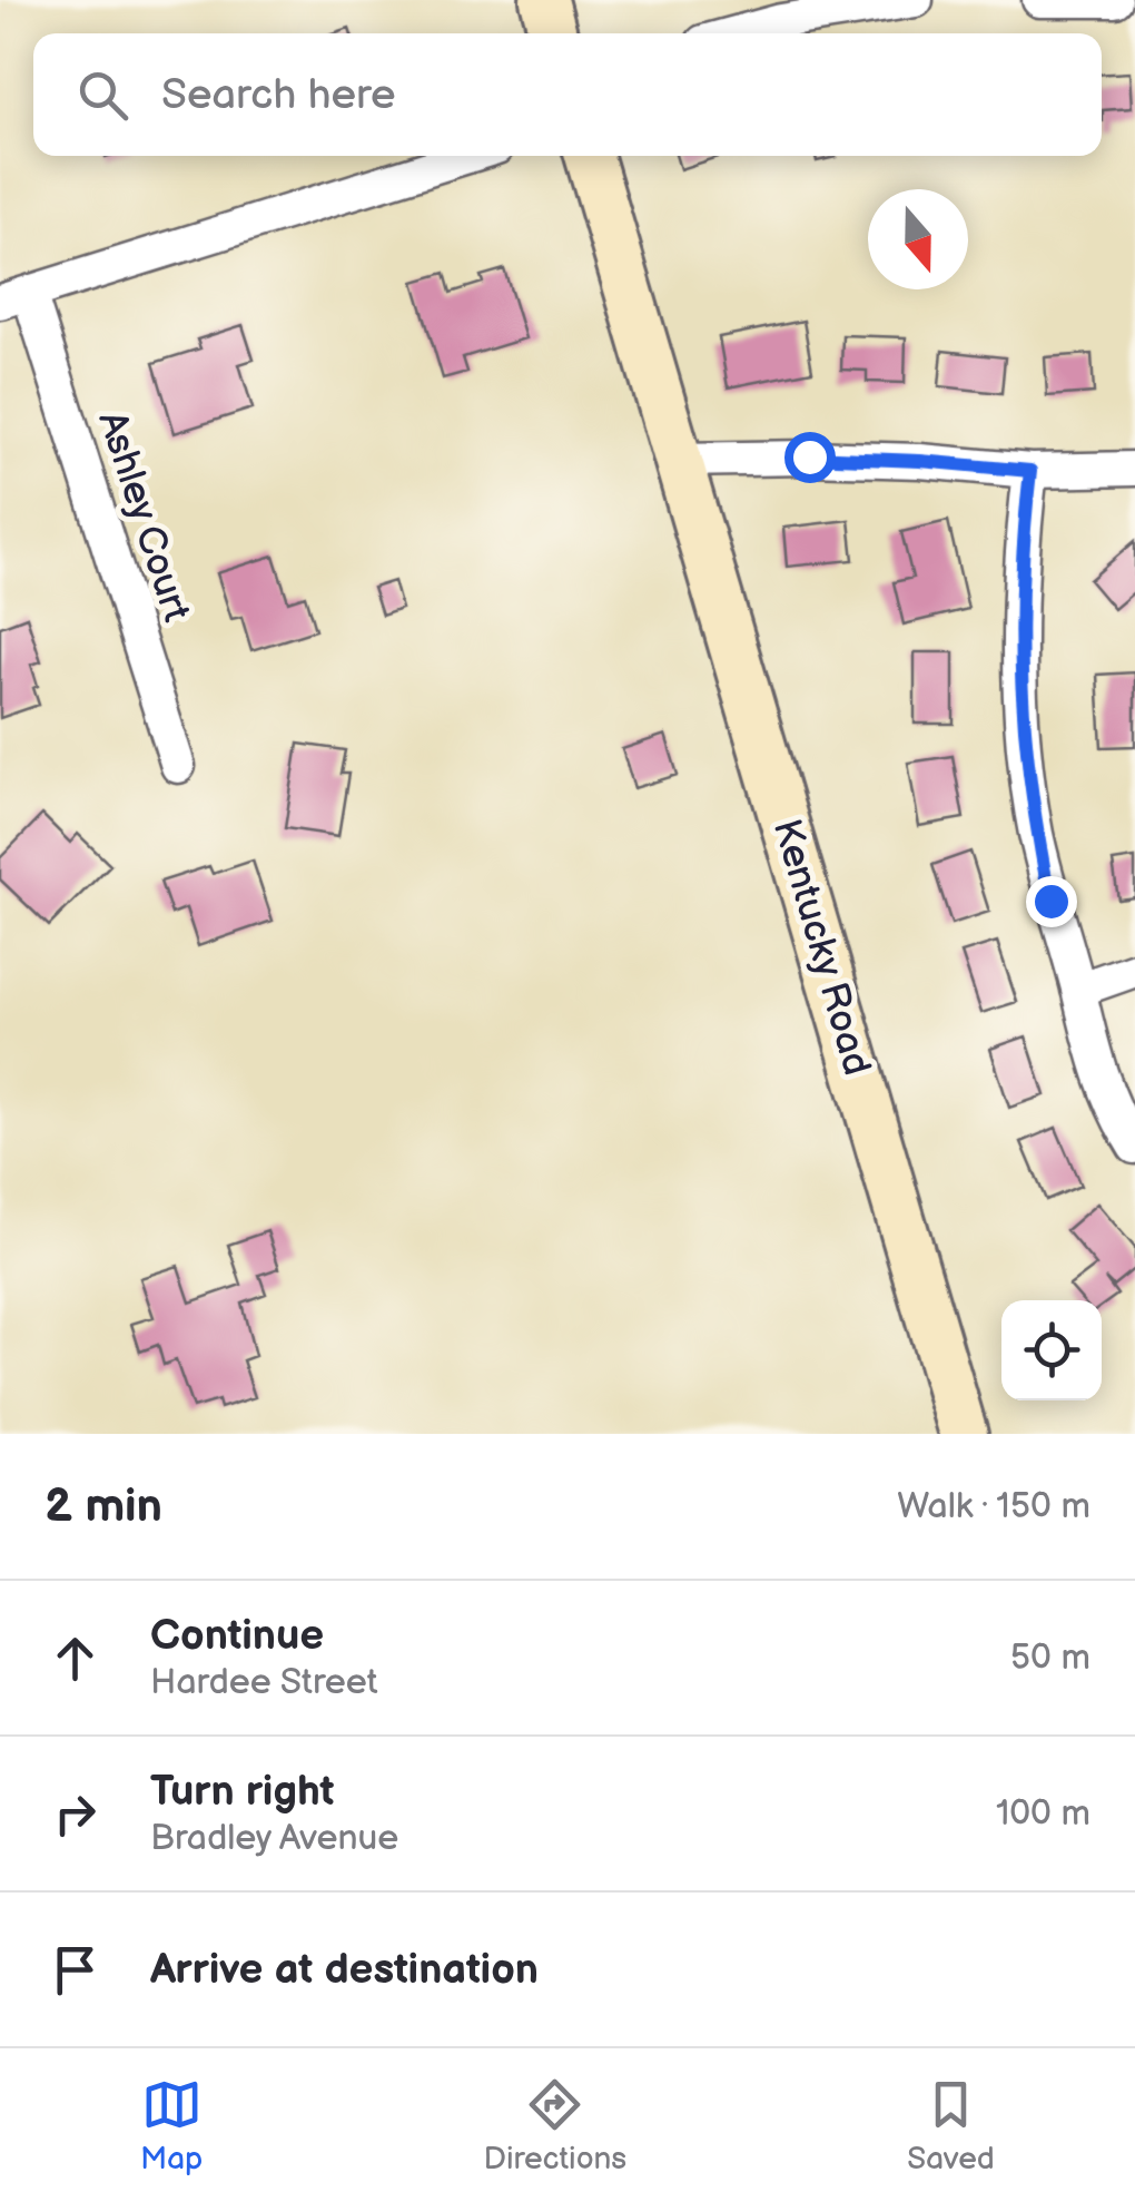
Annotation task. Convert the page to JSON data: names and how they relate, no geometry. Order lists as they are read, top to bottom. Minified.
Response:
{"streets":{"street":["Ashley Court","Kentucky Road"]},"north":"bottom","page":{"search":"Search here","heading":["2 min","Walk · 150 m"],"list":[["Continue","Hardee Street","50 m"],["Turn right","Bradley Avenue","100 m"],"Arrive at destination"],"nav":["Map","Directions","Saved"]}}
